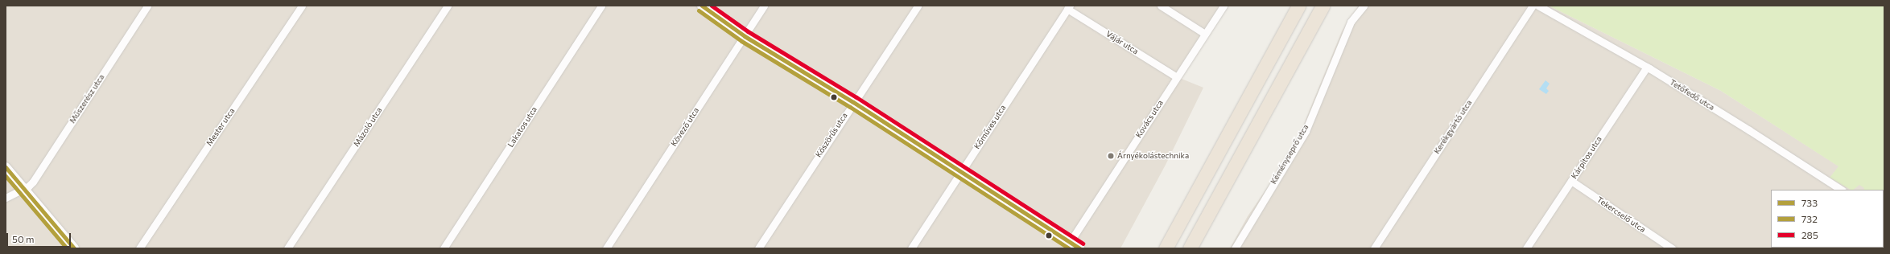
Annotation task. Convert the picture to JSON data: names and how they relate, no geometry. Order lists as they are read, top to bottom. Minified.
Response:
{"streets":{"street":["Vájár utca","Tetőfedő utca","Műszerész utca","Kovács utca","Mester utca","Mázoló utca","Lakatos utca","Kövező utca","Kőműves utca","Kerékgyártó utca","Köszörűs utca","Kéményseprő utca","Kárpitos utca","Tekercselő utca"]},"crossings":[["Vájár utca","Kovács utca"],["Vájár utca","Kőműves utca"],["Tetőfedő utca","Kárpitos utca"],["Kárpitos utca","Tekercselő utca"]],"places":["Árnyékolástechnika"],"lines":["transit line 733","transit line 285","transit line 732"],"legend":["733","732","285"],"scale_bar":"50 m"}
